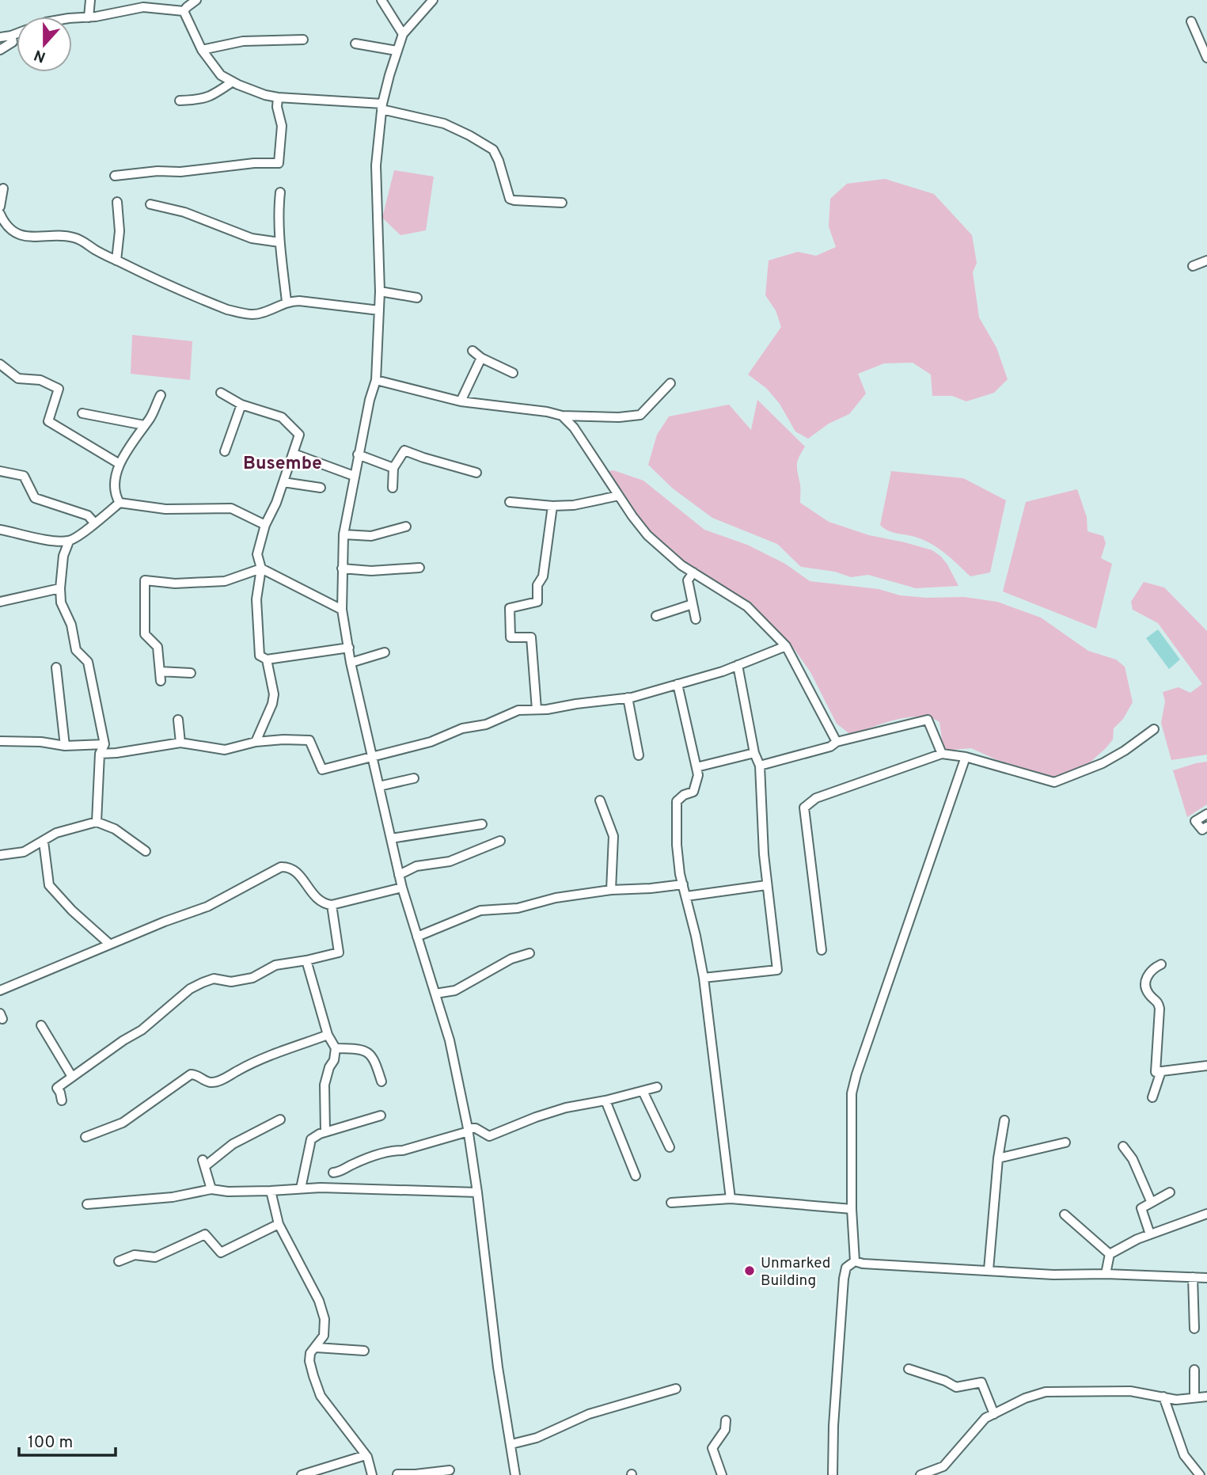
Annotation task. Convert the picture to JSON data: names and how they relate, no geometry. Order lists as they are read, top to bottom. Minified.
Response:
{"districts":["Busembe"],"places":["Unmarked Building"],"scale_bar":"100 m","north":"bottom"}
